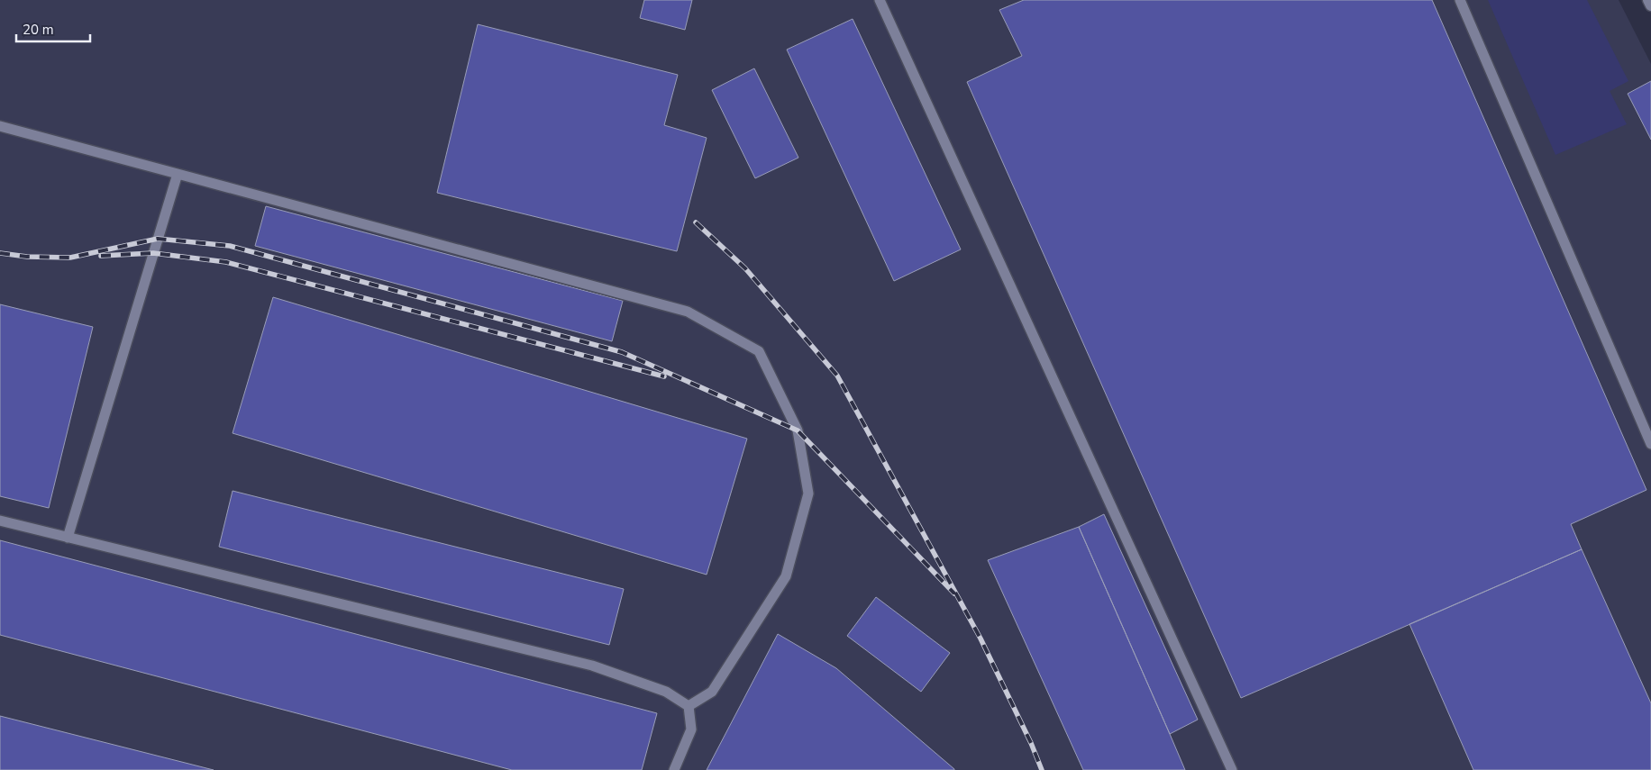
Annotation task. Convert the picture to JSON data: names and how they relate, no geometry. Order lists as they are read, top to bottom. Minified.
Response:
{"scale_bar":"20 m"}
